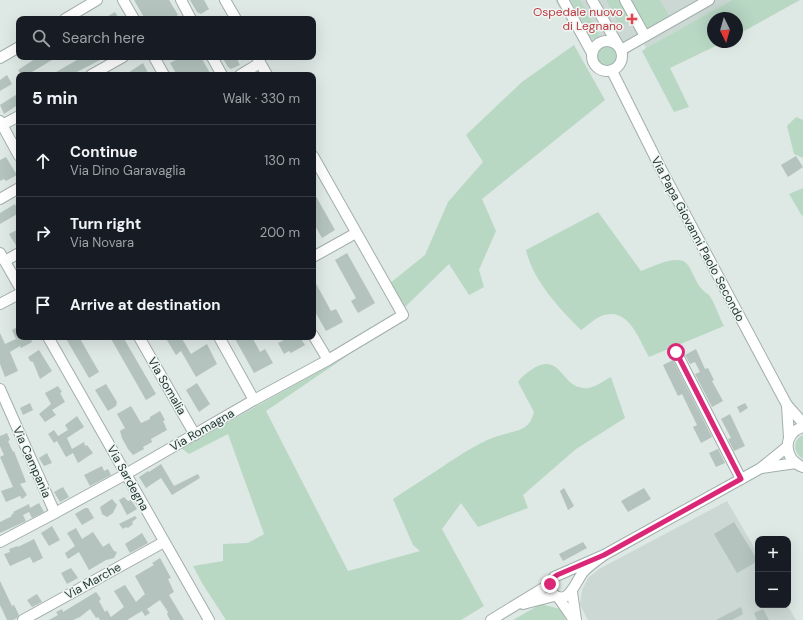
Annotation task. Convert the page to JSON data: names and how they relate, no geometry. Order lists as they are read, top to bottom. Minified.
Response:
{"streets":{"street":["Via Papa Giovanni Paolo Secondo","Via Somalia","Via Romagna","Via Campania","Via Sardegna","Via Marche"]},"crossings":[["Via Somalia","Via Romagna"],["Via Romagna","Via Campania"],["Via Romagna","Via Sardegna"],["Via Sardegna","Via Marche"]],"places":{"health":["Ospedale nuovo di Legnano"]},"north":"bottom","page":{"search":"Search here","heading":["5 min","Walk · 330 m"],"list":[["Continue","Via Dino Garavaglia","130 m"],["Turn right","Via Novara","200 m"],"Arrive at destination"],"map_buttons":["+","−"]}}
